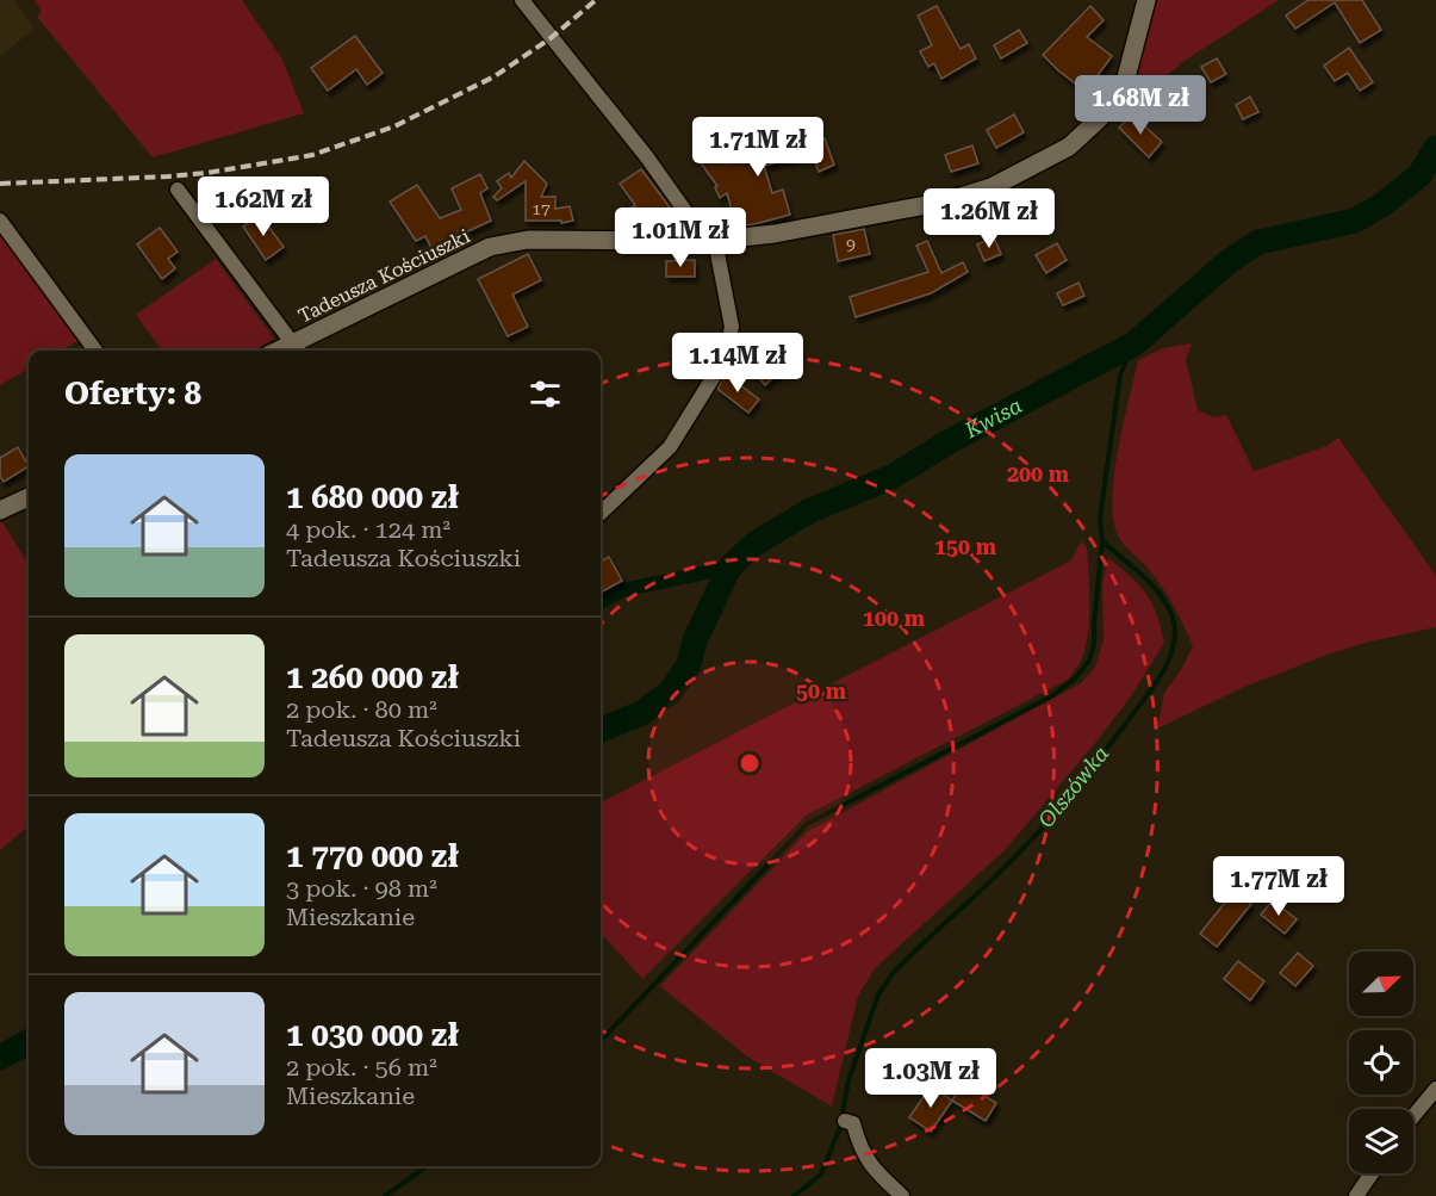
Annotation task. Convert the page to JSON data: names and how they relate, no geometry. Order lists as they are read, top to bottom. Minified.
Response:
{"streets":{"main road":["Tadeusza Kościuszki"]},"water":["Kwisa","Olszówka"],"house_numbers":["17","9"],"north":"top right","page":{"price":["1.68M zł","1.71M zł","1.62M zł","1.26M zł","1.01M zł","1.14M zł","1.77M zł","1.03M zł"],"heading":"Oferty: 8","list":[{"name":"1 680 000 zł","note":"4 pok. · 124 m² · Tadeusza Kościuszki"},{"name":"1 260 000 zł","note":"2 pok. · 80 m² · Tadeusza Kościuszki"},{"name":"1 770 000 zł","note":"3 pok. · 98 m² · Mieszkanie"},{"name":"1 030 000 zł","note":"2 pok. · 56 m² · Mieszkanie"}]},"rings":["200 m","150 m","100 m","50 m"]}
